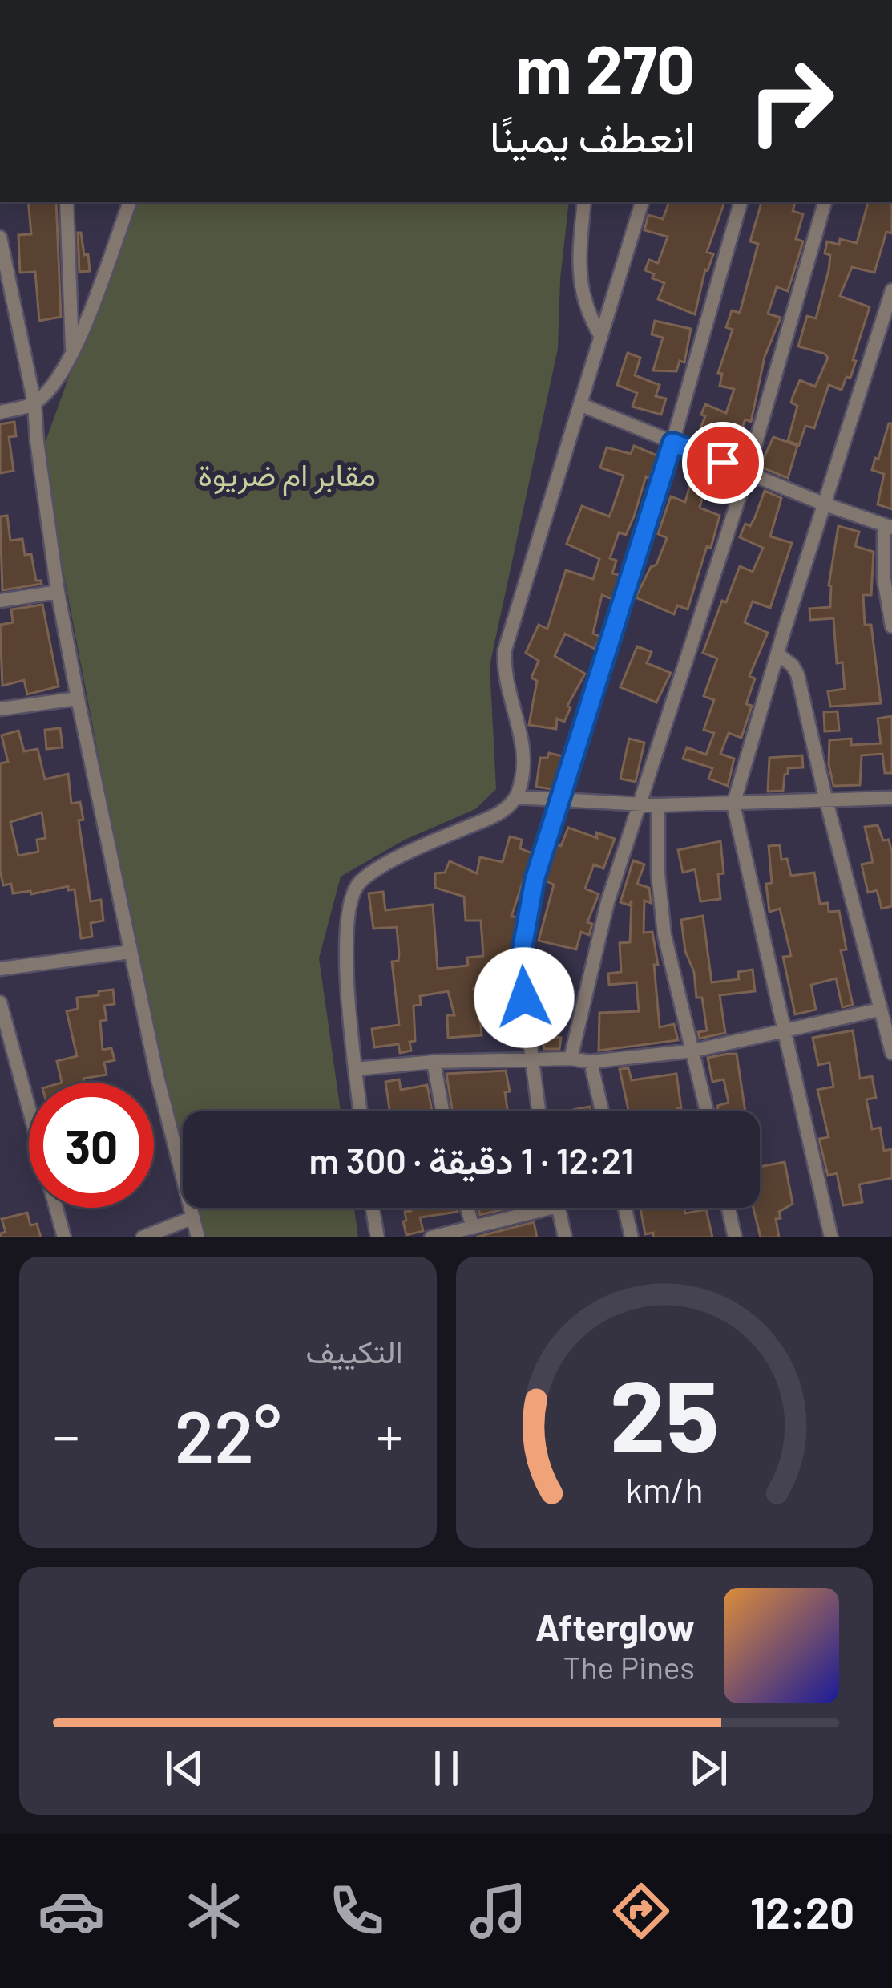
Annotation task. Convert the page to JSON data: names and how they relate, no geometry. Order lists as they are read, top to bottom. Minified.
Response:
{"parks":["مقابر ام ضريوة"],"page":{"turn":["270 m","انعطف يمينًا"],"limit":"30","trip":"12:21 · 1 دقيقة · 300 m","tile":"التكييف","heat":["−","22°","+"],"song":["Afterglow","The Pines"],"tabs":"12:20","gauge":["25","km/h"]}}
